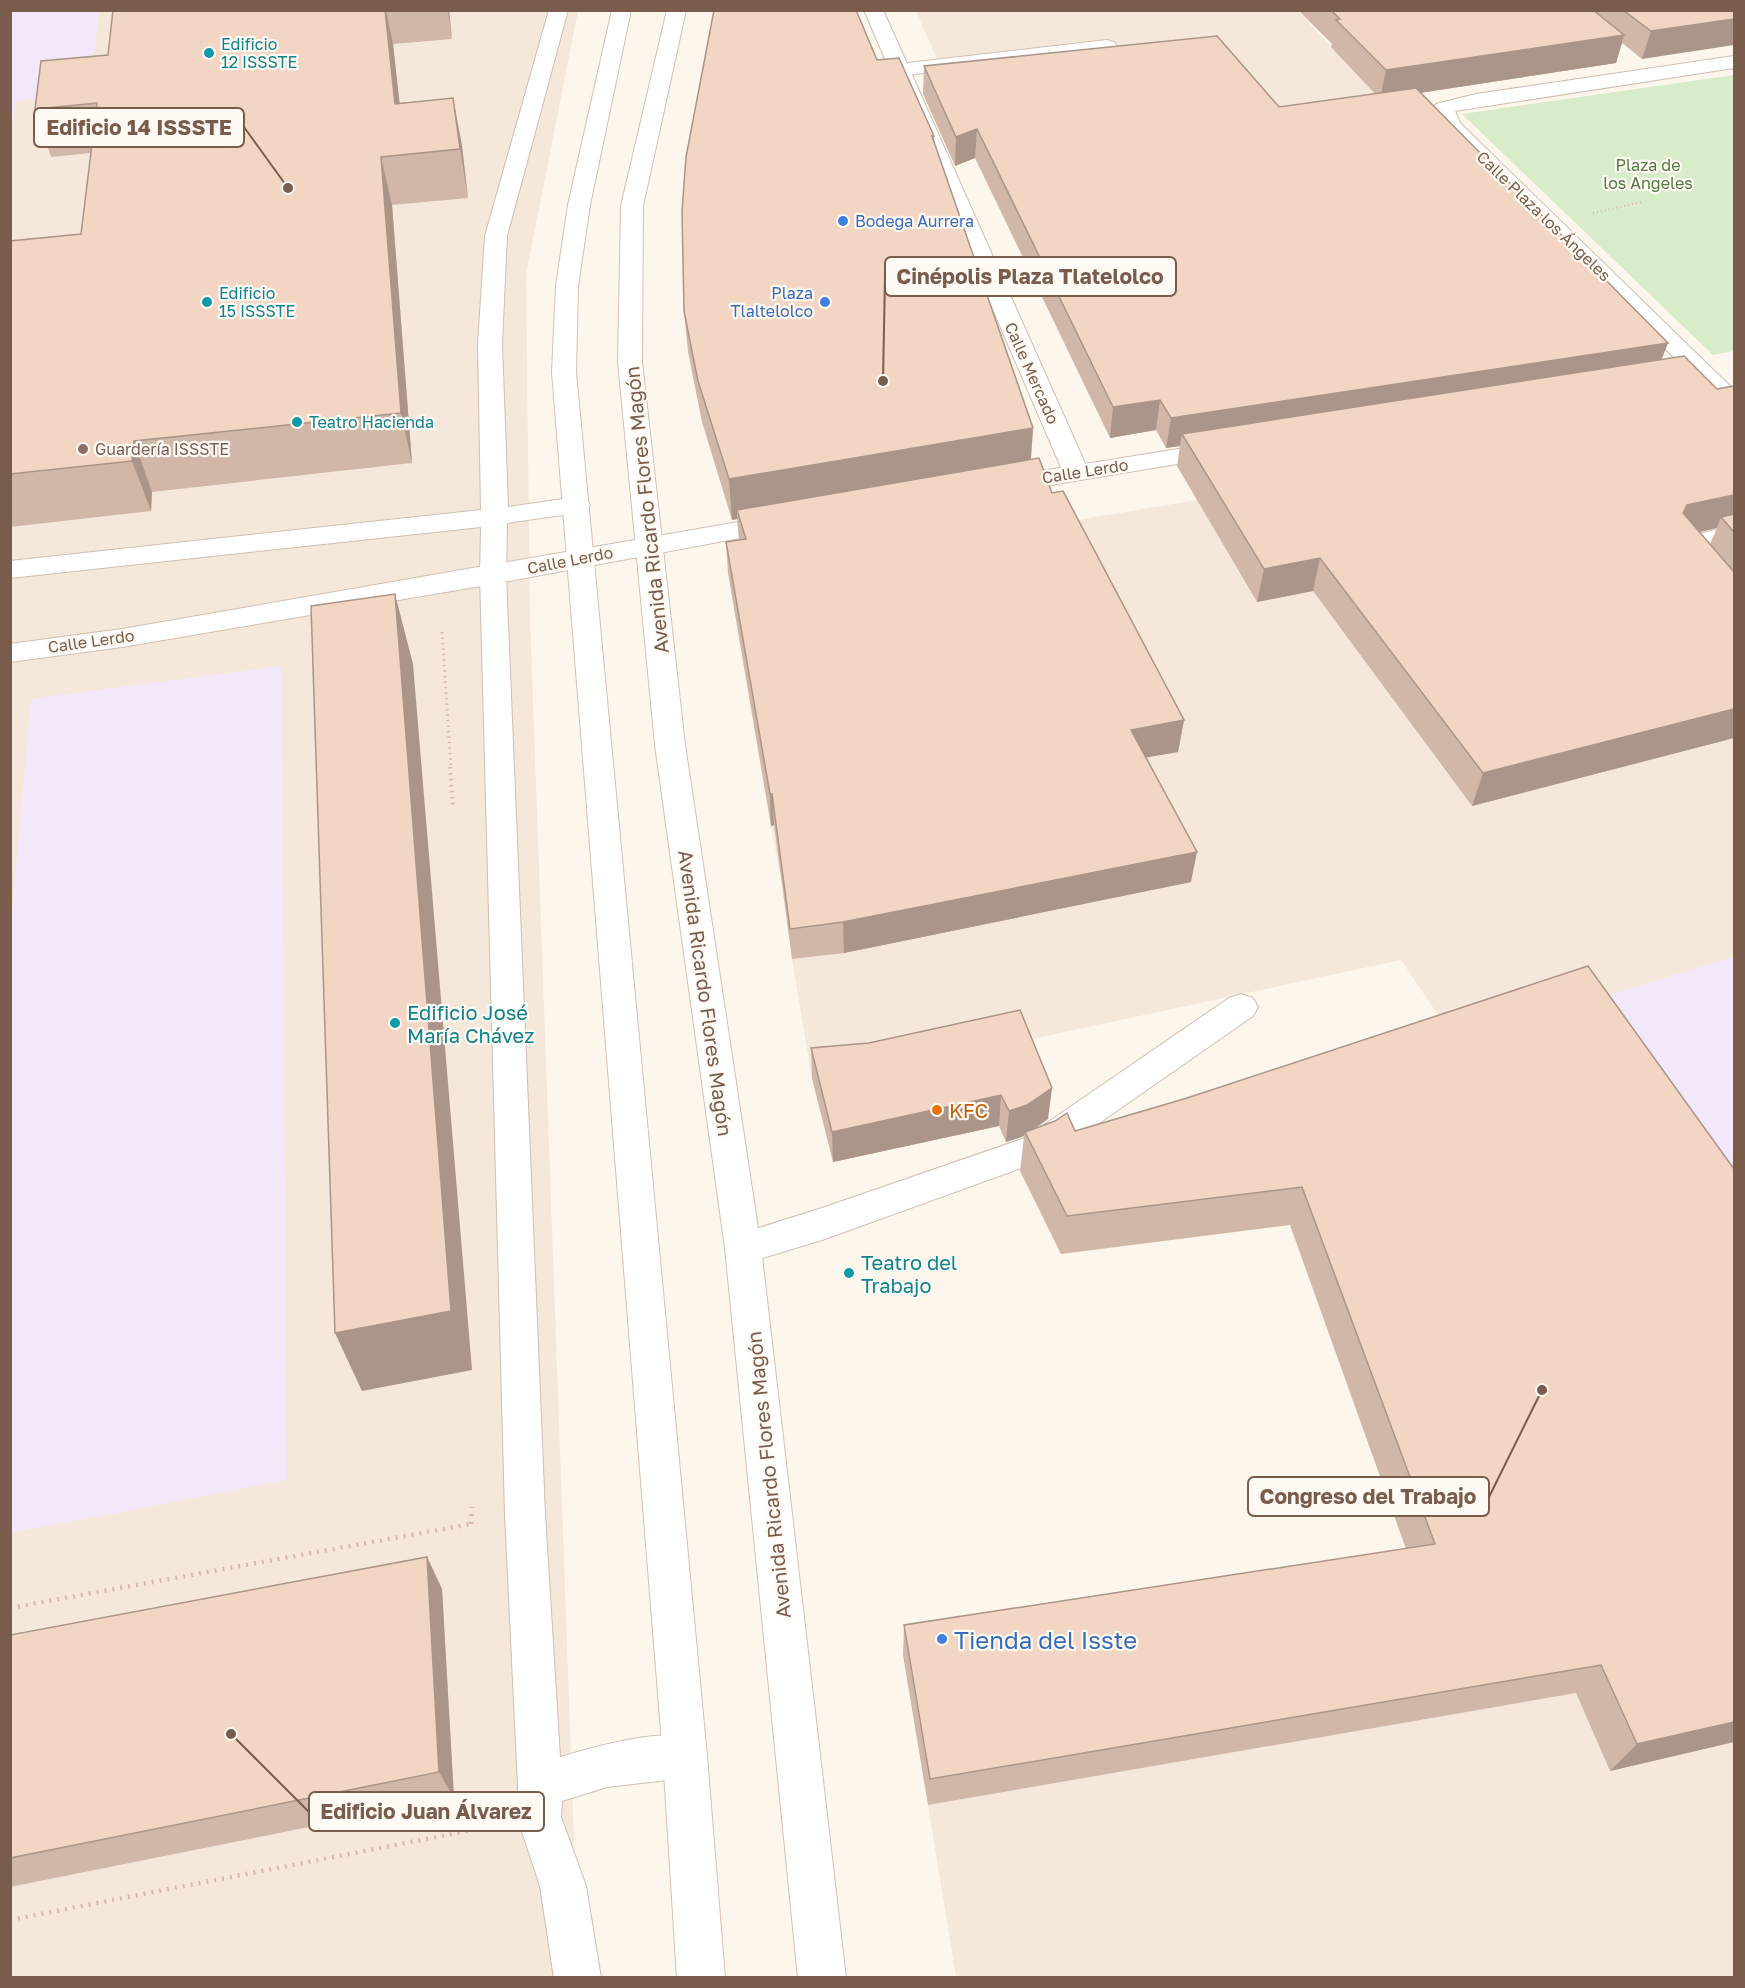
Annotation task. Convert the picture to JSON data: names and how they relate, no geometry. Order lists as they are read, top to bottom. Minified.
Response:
{"streets":{"main road":["Calle Plaza los Ángeles","Calle Mercado","Calle Lerdo","Avenida Ricardo Flores Magón"]},"crossings":[["Calle Mercado","Calle Lerdo"],["Calle Lerdo","Avenida Ricardo Flores Magón"]],"parks":["Plaza de los Angeles"],"places":["Edificio 12 ISSSTE","Edificio 14 ISSSTE","Bodega Aurrera","Edificio 15 ISSSTE","Plaza Tlaltelolco","Cinépolis Plaza Tlatelolco","Teatro Hacienda","Guardería ISSSTE","Edificio José María Chávez","KFC","Teatro del Trabajo","Congreso del Trabajo","Tienda del Isste","Edificio Juan Álvarez"]}
